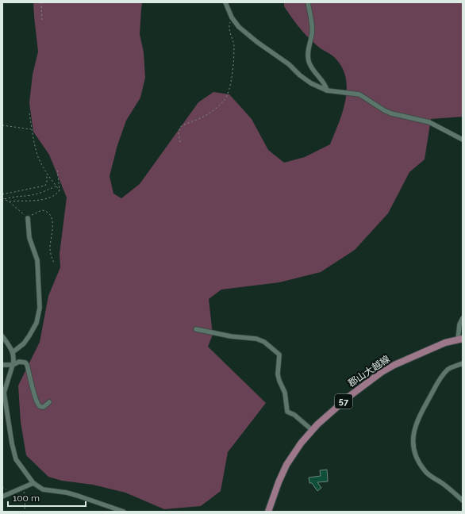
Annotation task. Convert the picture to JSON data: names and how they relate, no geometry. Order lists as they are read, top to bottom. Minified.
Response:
{"streets":{"main road":["郡山大越線","57"]},"scale_bar":"100 m"}
